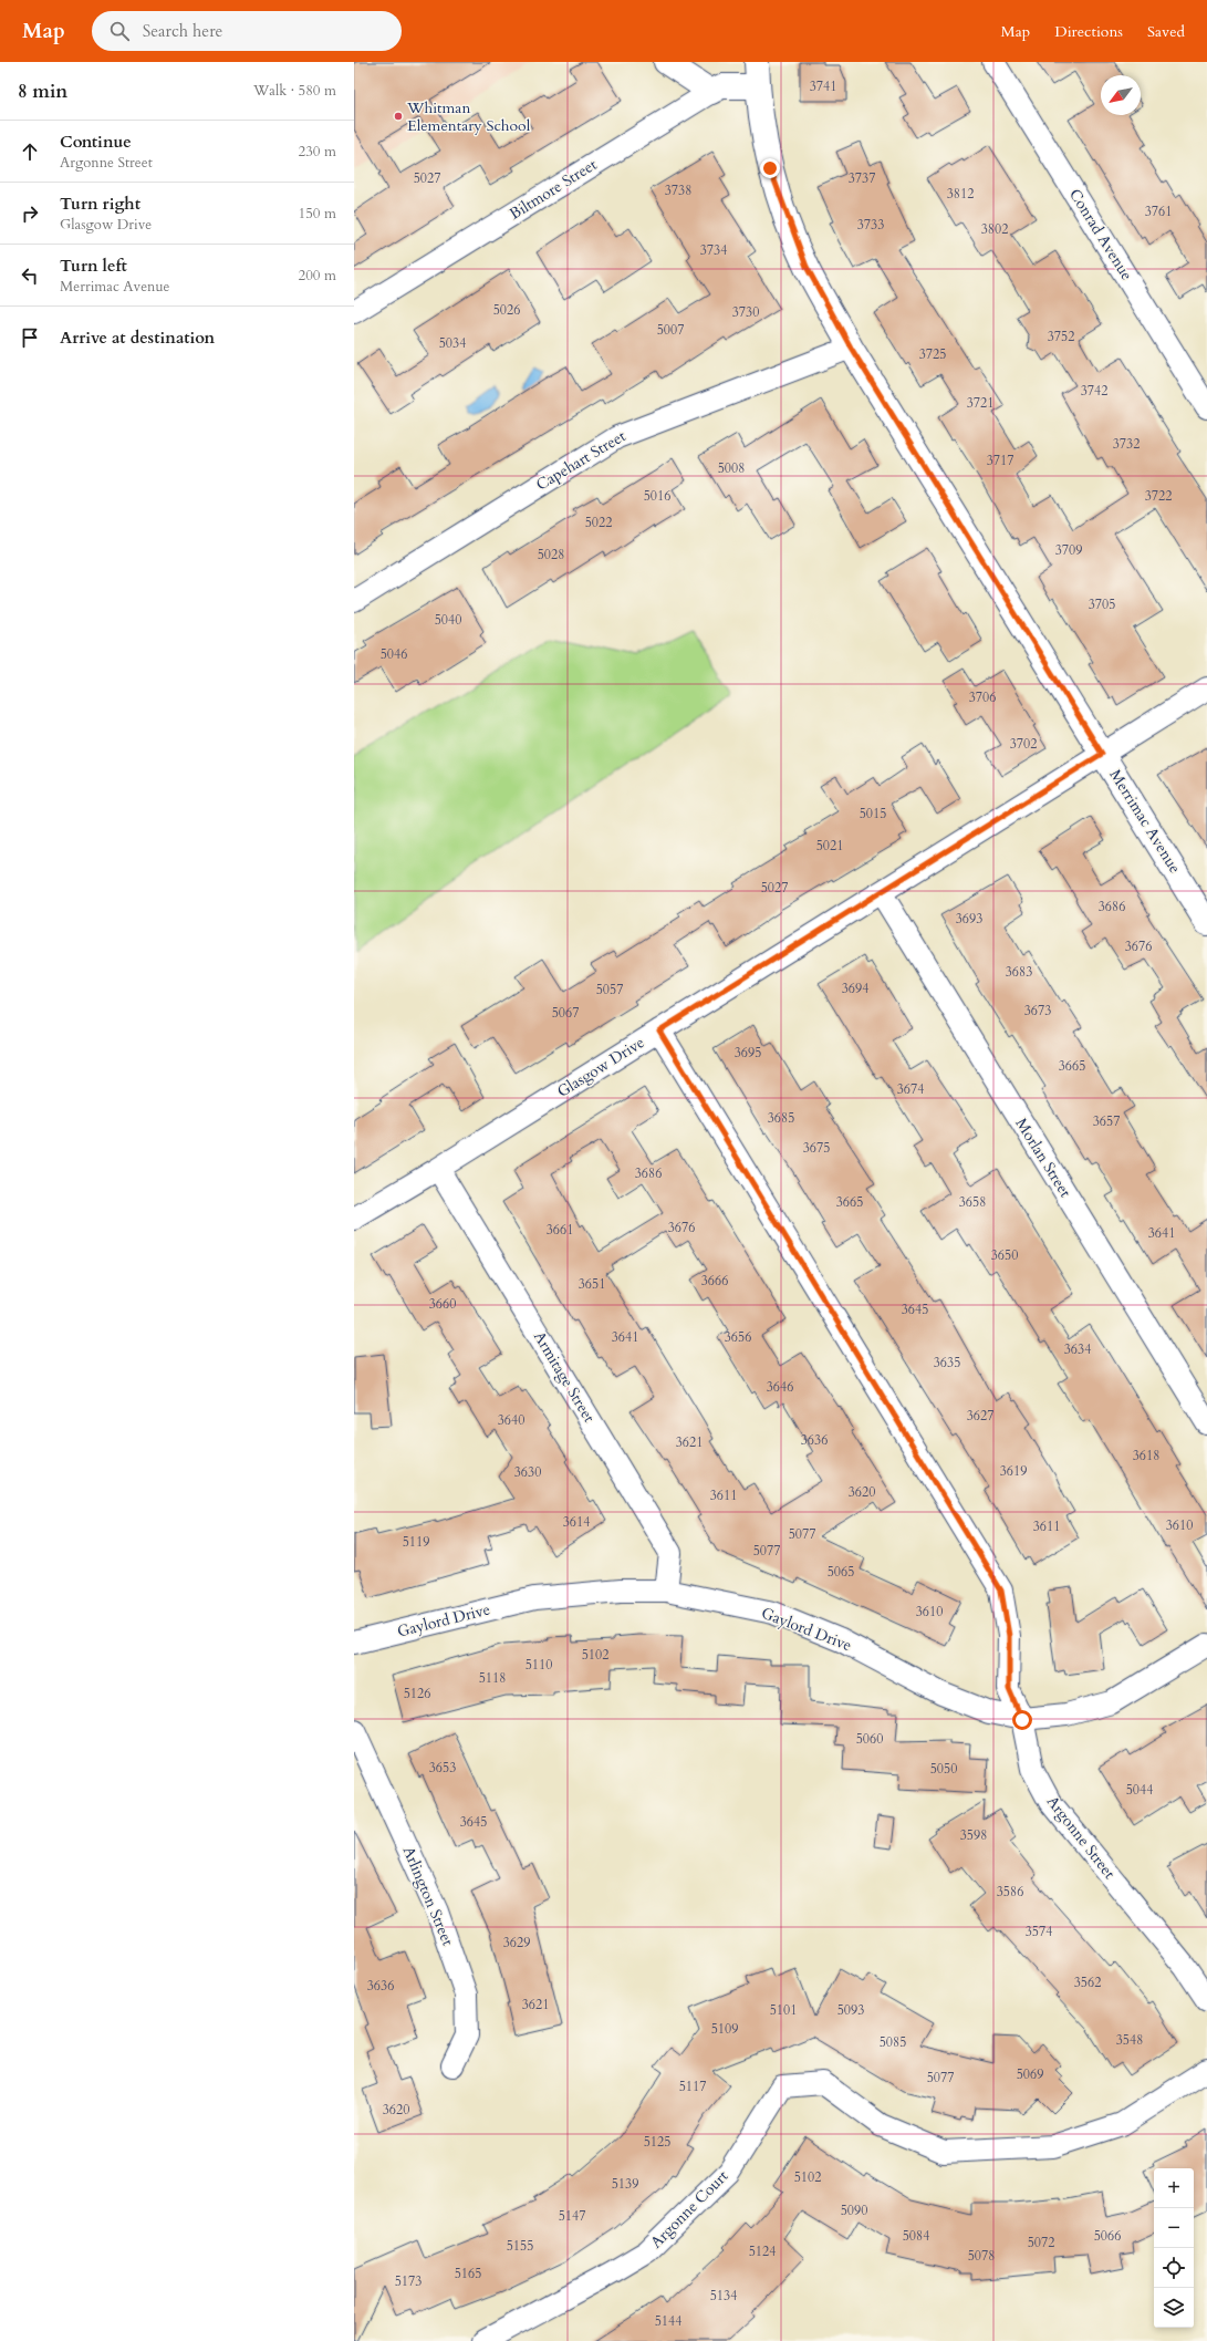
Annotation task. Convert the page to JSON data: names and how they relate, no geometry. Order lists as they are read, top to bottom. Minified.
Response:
{"streets":{"street":["Biltmore Street","Conrad Avenue","Capehart Street","Merrimac Avenue","Glasgow Drive","Morlan Street","Armitage Street","Gaylord Drive","Argonne Street","Arlington Street","Argonne Court"]},"crossings":[["Biltmore Street","Merrimac Avenue"],["Capehart Street","Merrimac Avenue"],["Merrimac Avenue","Glasgow Drive"],["Glasgow Drive","Morlan Street"],["Glasgow Drive","Armitage Street"],["Glasgow Drive","Argonne Street"],["Armitage Street","Gaylord Drive"],["Gaylord Drive","Argonne Street"]],"places":["Whitman Elementary School"],"house_numbers":["3741","5027","3737","3738","3812","3761","3733","3802","3734","5026","3730","5007","3752","5034","3725","3742","3721","3732","3717","5008","5016","3722","5022","3709","5028","3705","5040","5046","3706","3702","5015","5021","5027","3686","3693","3676","3683","3694","5057","3673","5067","3695","3665","3674","3685","3657","3675","3686","3665","3658","3676","3661","3641","3650","3666","3651","3660","3645","3641","3656","3634","3635","3646","3627","3640","3636","3621","3618","3619","3630","3620","3611","3614","3610","3611","5077","5119","5077","5065","3610","5102","5110","5118","5126","5060","3653","5050","5044","3645","3598","3586","3574","3629","3562","3636","3621","5101","5093","5109","3548","5085","5069","5077","5117","3620","5125","5102","5139","5090","5147","5084","5066","5072","5155","5124","5078","5165","5173","5134","5144"],"north":"bottom left","page":{"header":"Map","search":"Search here","nav":["Map","Directions","Saved"],"heading":["8 min","Walk · 580 m"],"list":[["Continue","Argonne Street","230 m"],["Turn right","Glasgow Drive","150 m"],["Turn left","Merrimac Avenue","200 m"],"Arrive at destination"],"map_buttons":["+","−"]}}
